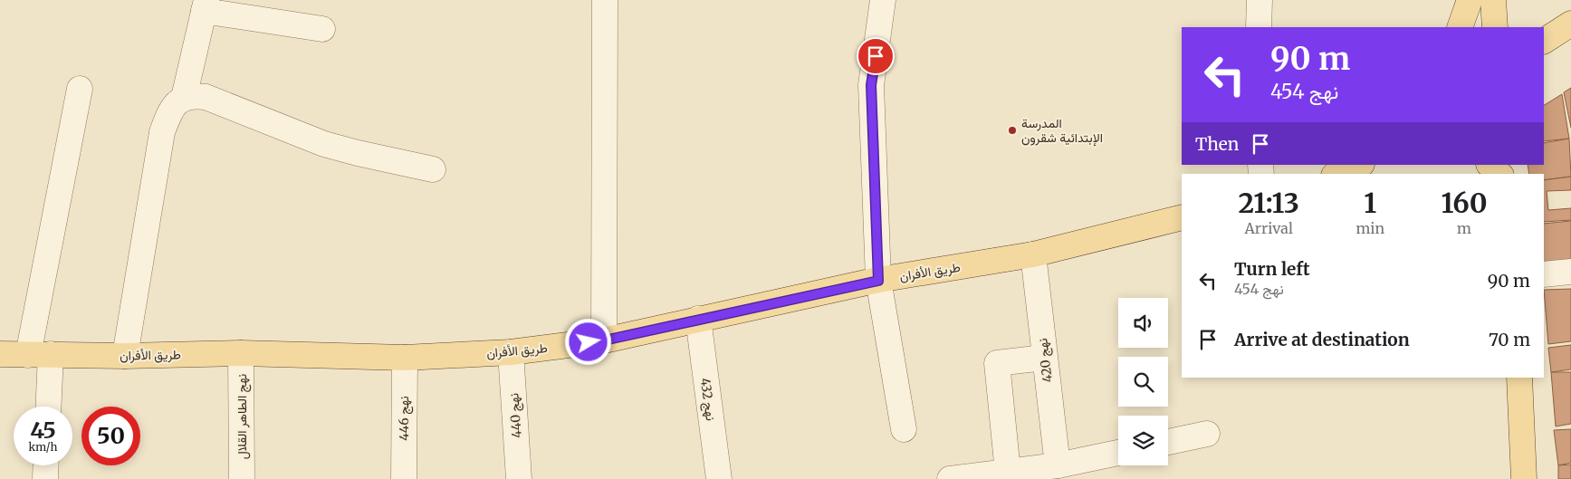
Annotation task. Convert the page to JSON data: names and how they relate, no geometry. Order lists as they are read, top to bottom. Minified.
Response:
{"streets":{"main road":["طريق الأفران"],"street":["نهج 420","نهج 432","نهج 440","نهج الطاهر القلال","نهج 446"]},"crossings":[["طريق الأفران","نهج 420"],["طريق الأفران","نهج 432"],["طريق الأفران","نهج 440"],["طريق الأفران","نهج الطاهر القلال"],["طريق الأفران","نهج 446"]],"places":["المدرسة الإبتدائية شقرون"],"page":{"turn":["90 m","نهج 454"],"then":"Then","eta":["21:13","Arrival","1","min","160","m"],"list":[{"name":"Turn left","note":"نهج 454","value":"90 m"},{"name":"Arrive at destination","value":"70 m"}],"speed":"45 km/h","limit":"50"}}
